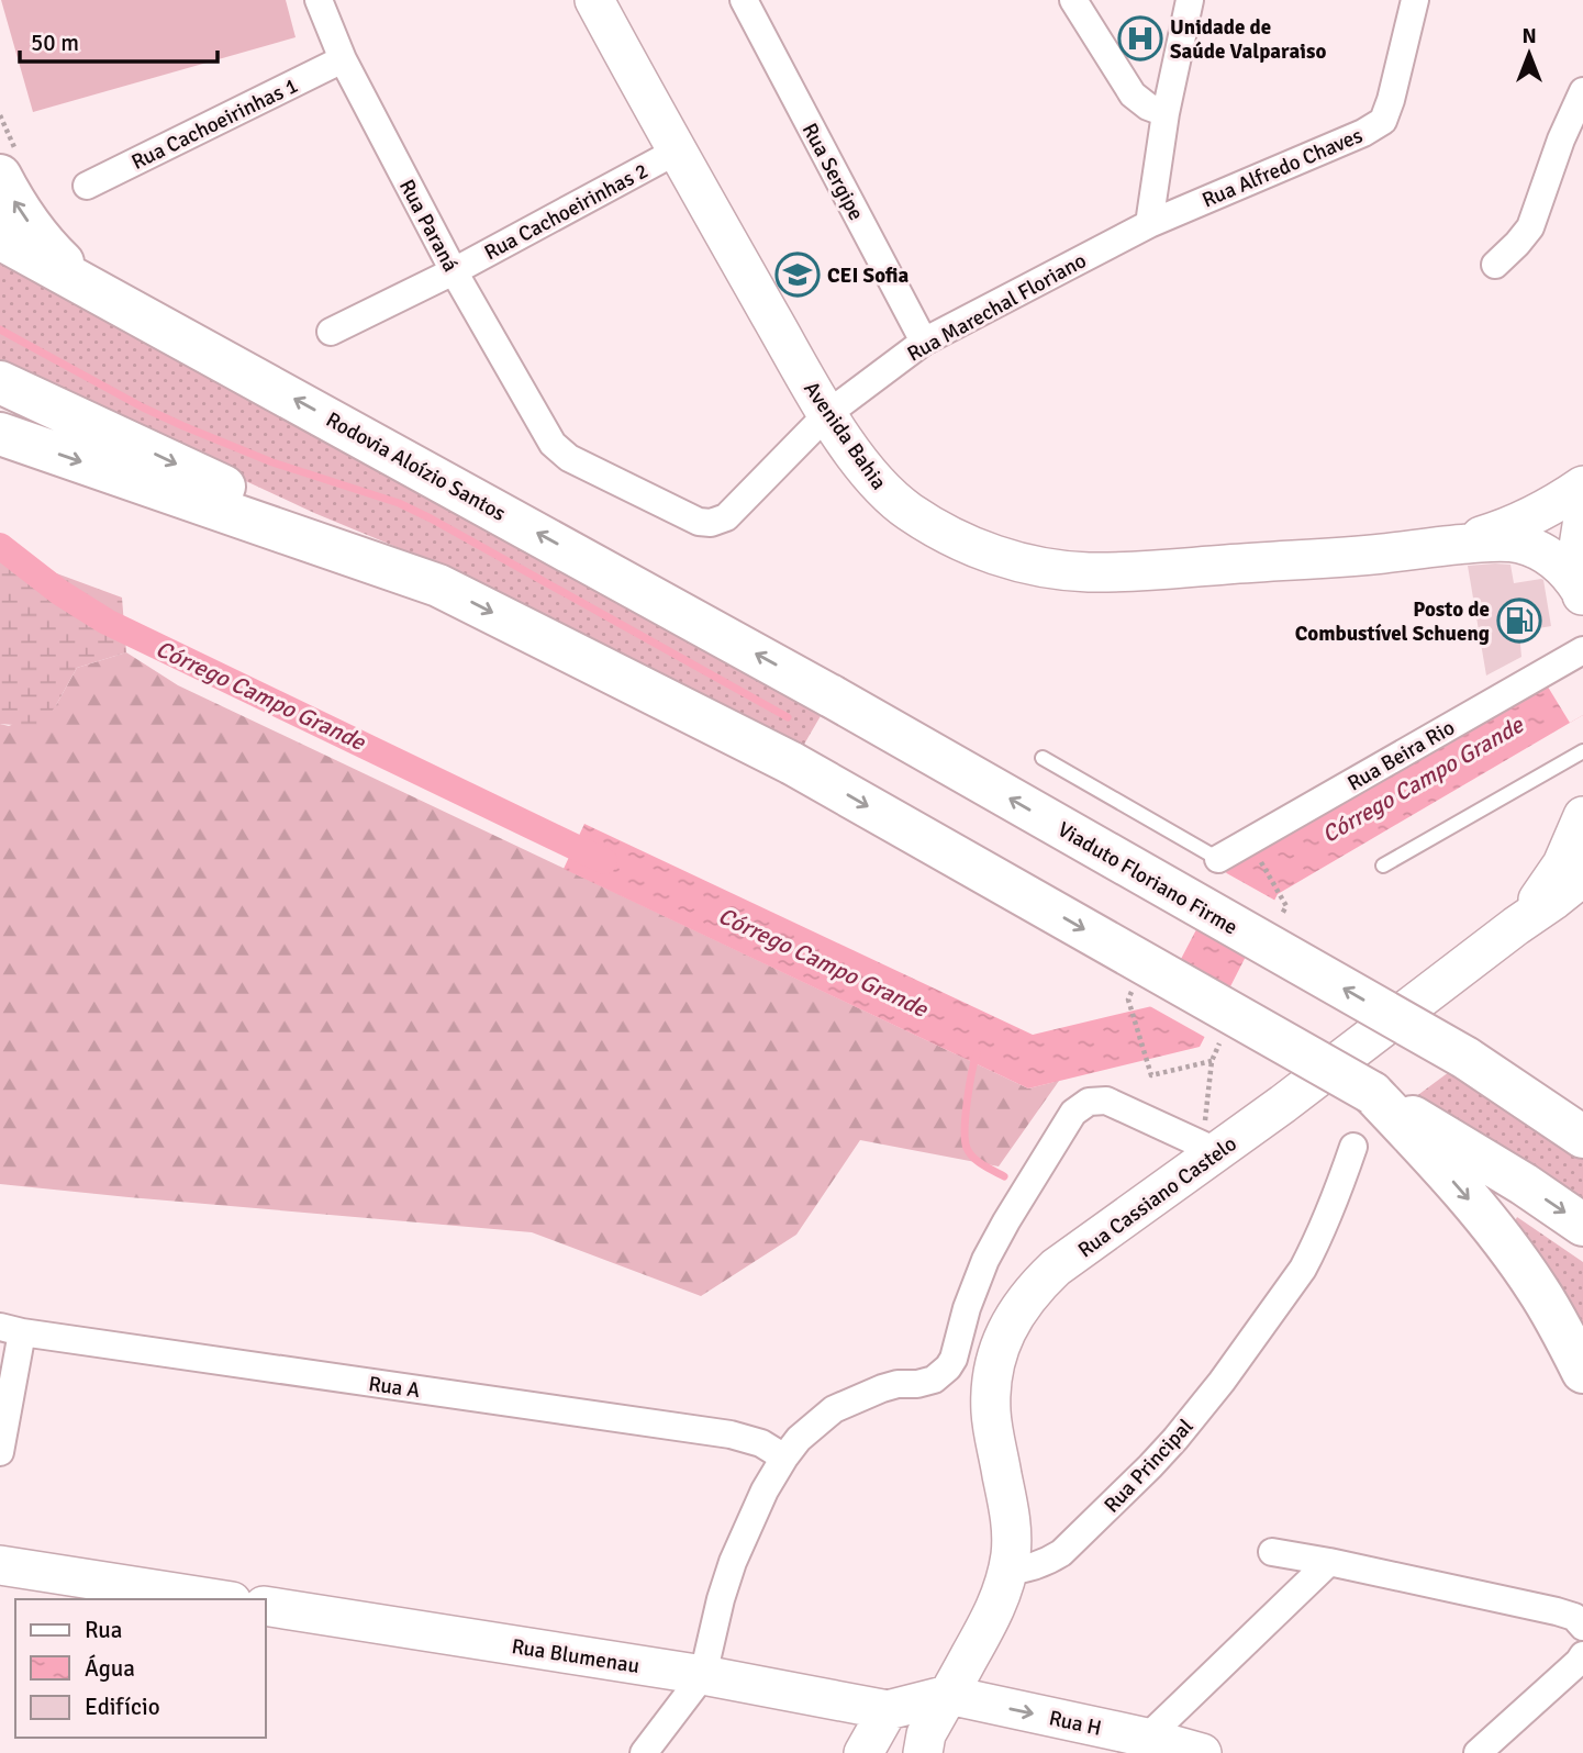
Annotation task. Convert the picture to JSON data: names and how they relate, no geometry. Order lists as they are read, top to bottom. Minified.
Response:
{"streets":{"main road":["Rodovia Aloízio Santos","Viaduto Floriano Firme"],"street":["Rua Cachoeirinhas 1","Rua Alfredo Chaves","Rua Sergipe","Rua Cachoeirinhas 2","Rua Paraná","Rua Marechal Floriano","Avenida Bahia","Rua Beira Rio","Rua Cassiano Castelo","Rua A","Rua Principal","Rua Blumenau","Rua H"]},"crossings":[["Rua Cachoeirinhas 1","Rua Paraná"],["Rua Alfredo Chaves","Rua Marechal Floriano"],["Rua Sergipe","Rua Marechal Floriano"],["Rua Cachoeirinhas 2","Rua Paraná"],["Rua Cachoeirinhas 2","Avenida Bahia"],["Rua Paraná","Rua Marechal Floriano"],["Rua Marechal Floriano","Avenida Bahia"],["Rodovia Aloízio Santos","Viaduto Floriano Firme"],["Rua Cassiano Castelo","Rua Principal"]],"one_way":["Rua H"],"water":["Córrego Campo Grande"],"places":{"hospital":["Unidade de Saúde Valparaiso"],"school or university":["CEI Sofia"],"fuel station":["Posto de Combustível Schueng"]},"legend":["Rua","Água","Edifício"],"scale_bar":"50 m","north":"top"}
